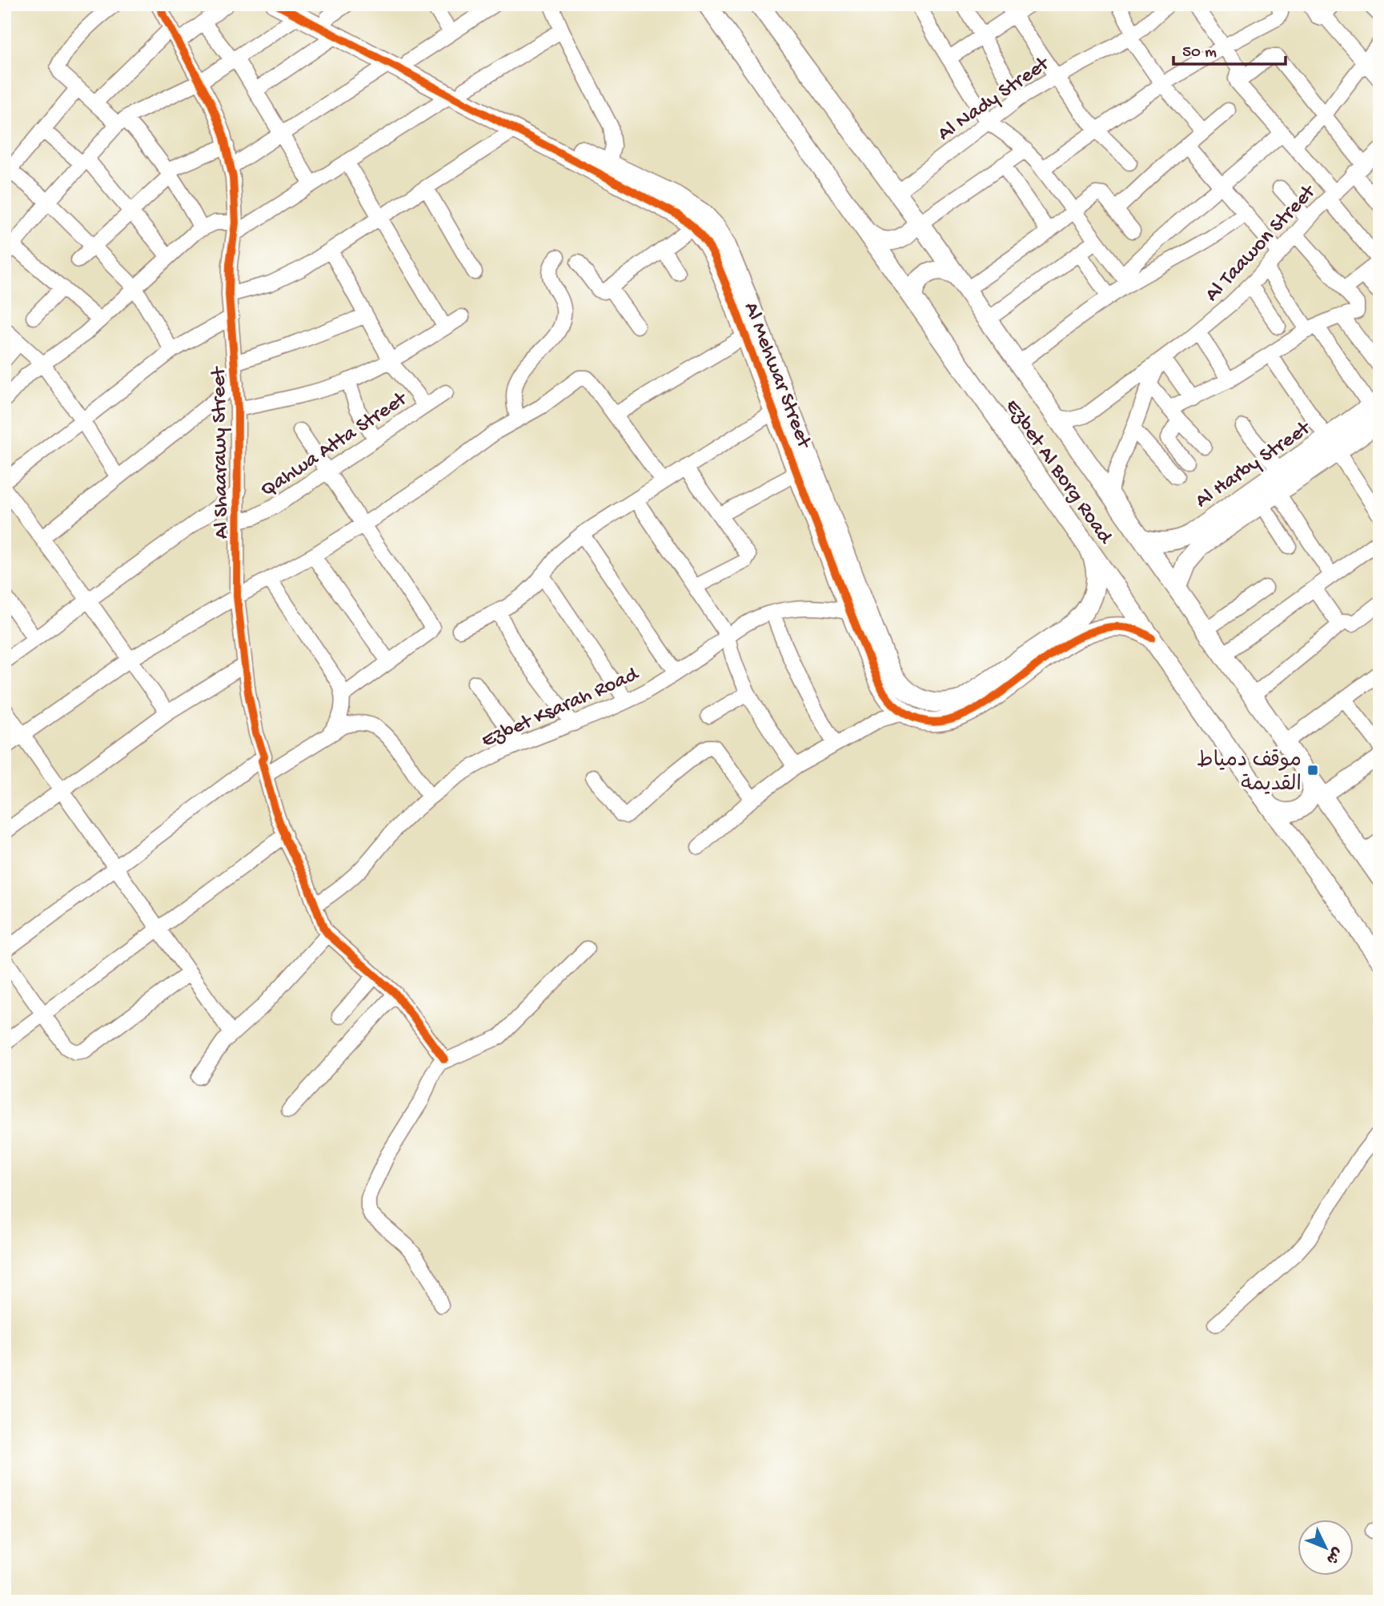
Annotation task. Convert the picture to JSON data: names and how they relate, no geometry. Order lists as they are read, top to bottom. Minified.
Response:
{"streets":{"street":["Al Nady Street","Al Taawon Street","Al Mehwar Street","Qahwa Atta Street","Al Shaarawy Street","Al Harby Street","Ezbet Al Borg Road","Ezbet Ksarah Road"]},"crossings":[["Al Nady Street","Ezbet Al Borg Road"],["Al Taawon Street","Ezbet Al Borg Road"],["Al Mehwar Street","Ezbet Al Borg Road"],["Al Mehwar Street","Ezbet Ksarah Road"],["Qahwa Atta Street","Al Shaarawy Street"],["Al Shaarawy Street","Ezbet Ksarah Road"],["Al Harby Street","Ezbet Al Borg Road"]],"places":{"transit":["موقف دمياط القديمة"]},"scale_bar":"50 m","north":"bottom right"}
